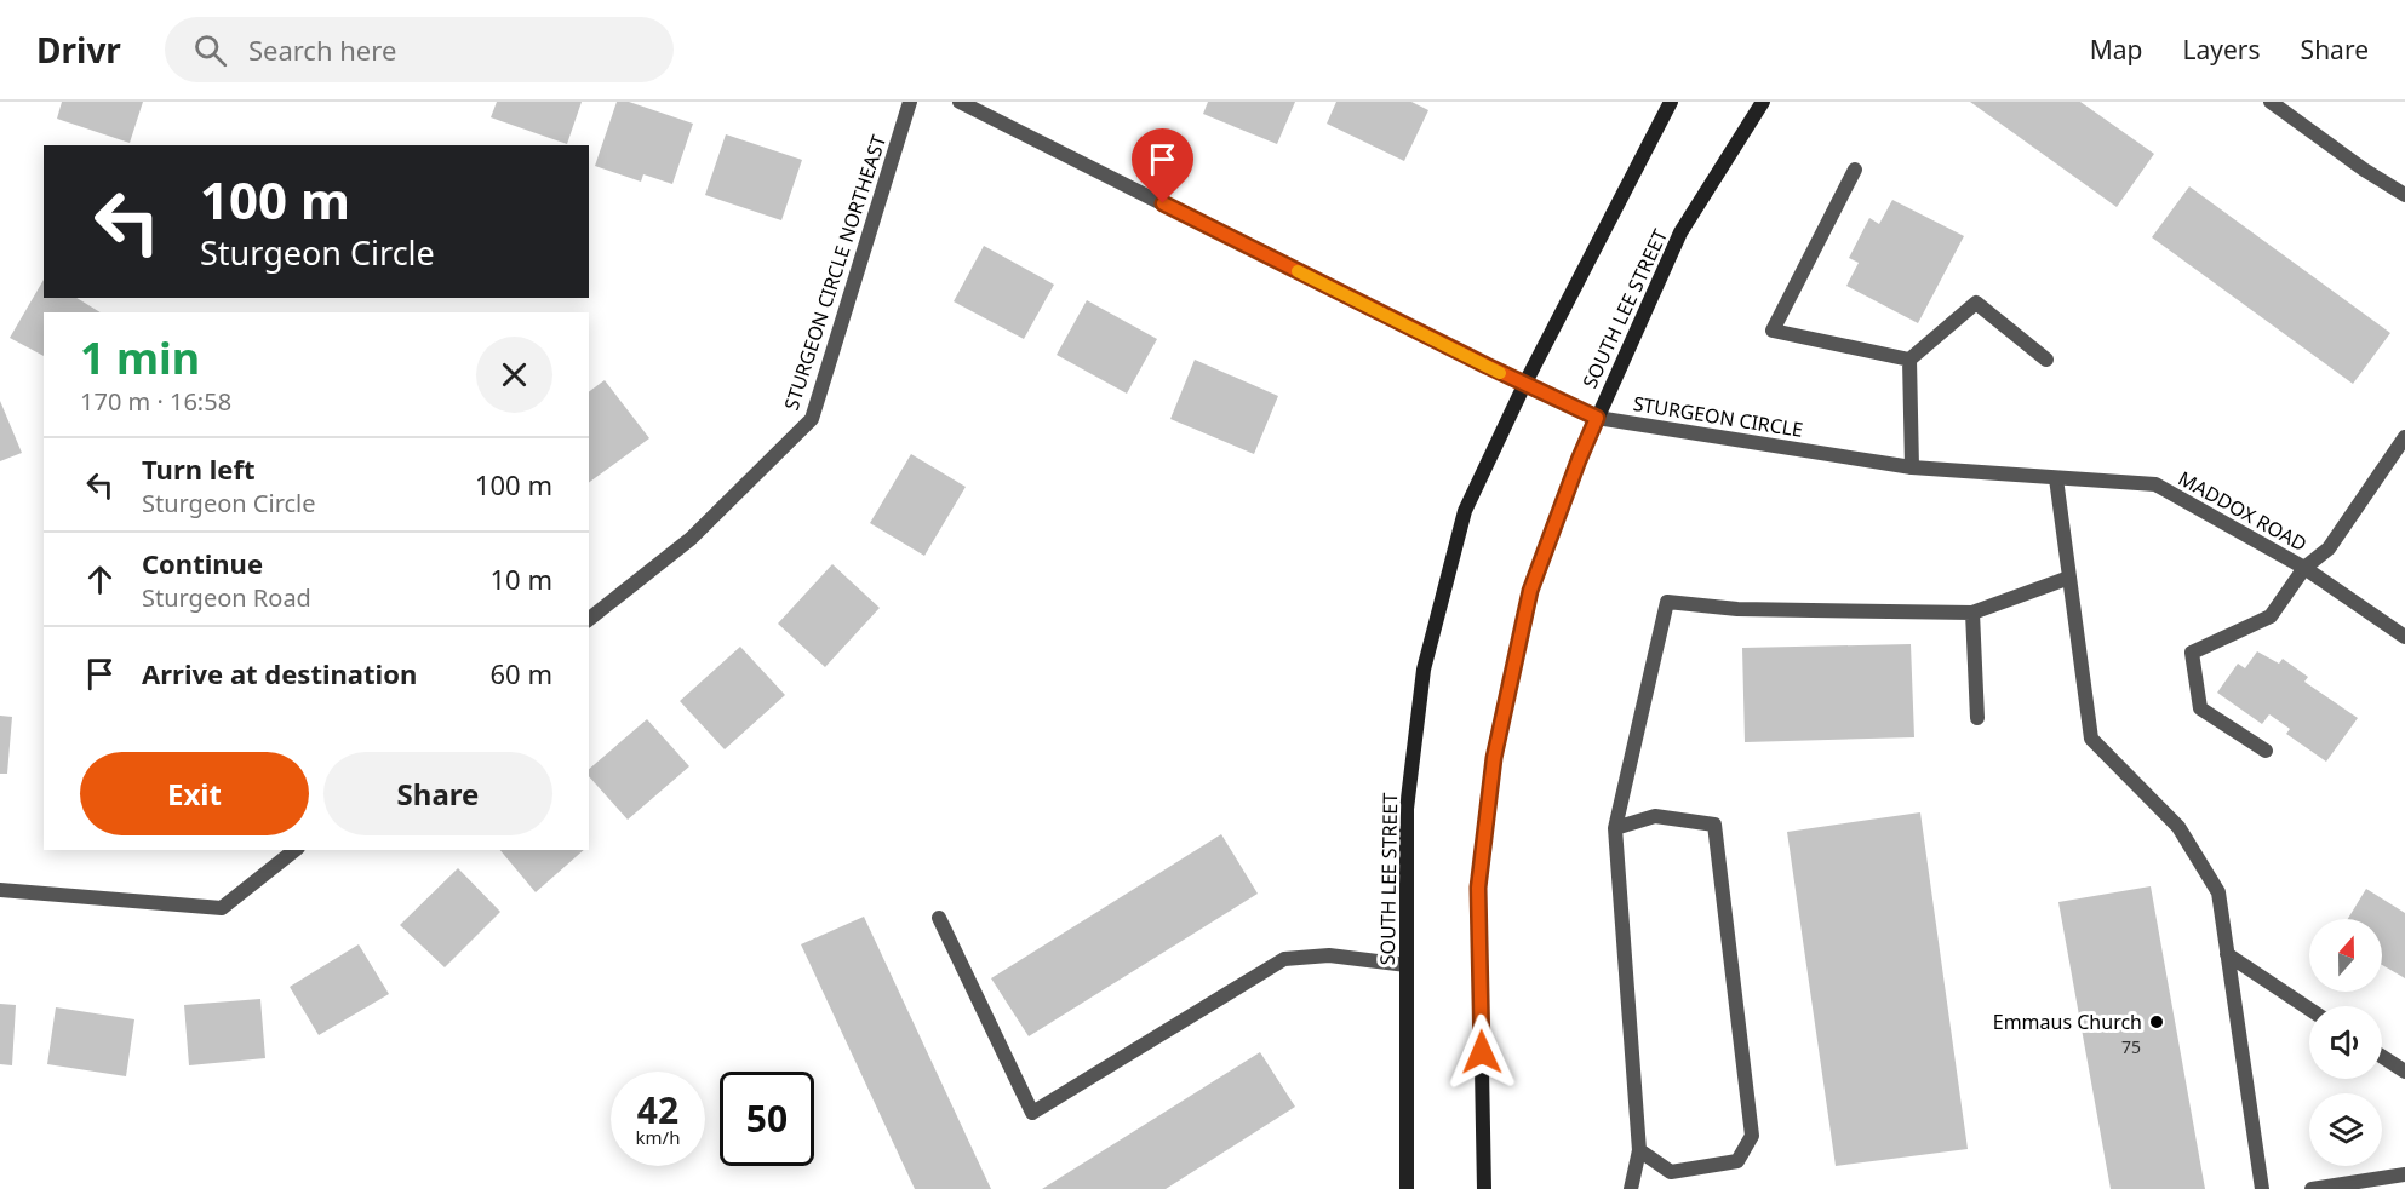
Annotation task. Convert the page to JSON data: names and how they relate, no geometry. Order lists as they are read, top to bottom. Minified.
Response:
{"streets":{"main road":["SOUTH LEE STREET"],"street":["STURGEON CIRCLE NORTHEAST","STURGEON CIRCLE","MADDOX ROAD"]},"crossings":[["SOUTH LEE STREET","STURGEON CIRCLE"],["STURGEON CIRCLE","MADDOX ROAD"]],"places":["Emmaus Church"],"house_numbers":["75"],"north":"top","page":{"header":"Drivr","search":"Search here","nav":["Map","Layers","Share"],"turn":["100 m","Sturgeon Circle"],"heading":["1 min","170 m · 16:58"],"list":[{"name":"Turn left","note":"Sturgeon Circle","value":"100 m"},{"name":"Continue","note":"Sturgeon Road","value":"10 m"},{"name":"Arrive at destination","value":"60 m"}],"buttons":["Exit","Share"],"speed":"42 km/h","limit":"50"}}
